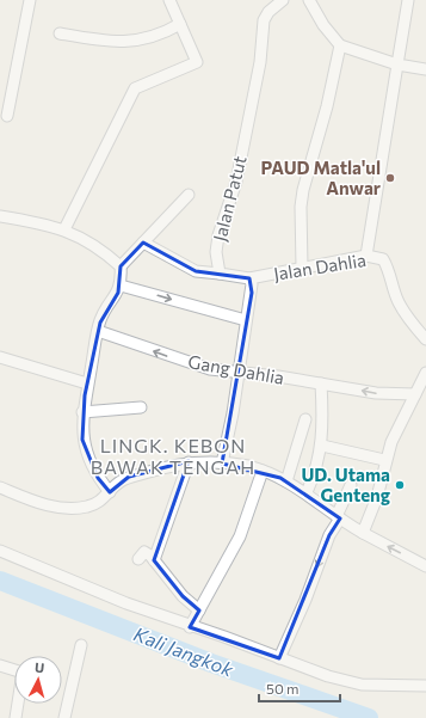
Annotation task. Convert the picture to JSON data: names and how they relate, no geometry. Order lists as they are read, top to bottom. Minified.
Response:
{"streets":{"street":["Jalan Patut","Jalan Dahlia","Gang Dahlia"]},"districts":["LINGK. KEBON BAWAK TENGAH"],"water":["Kali Jangkok"],"places":["PAUD Matla'ul Anwar","UD. Utama Genteng"],"scale_bar":"50 m","north":"top"}
